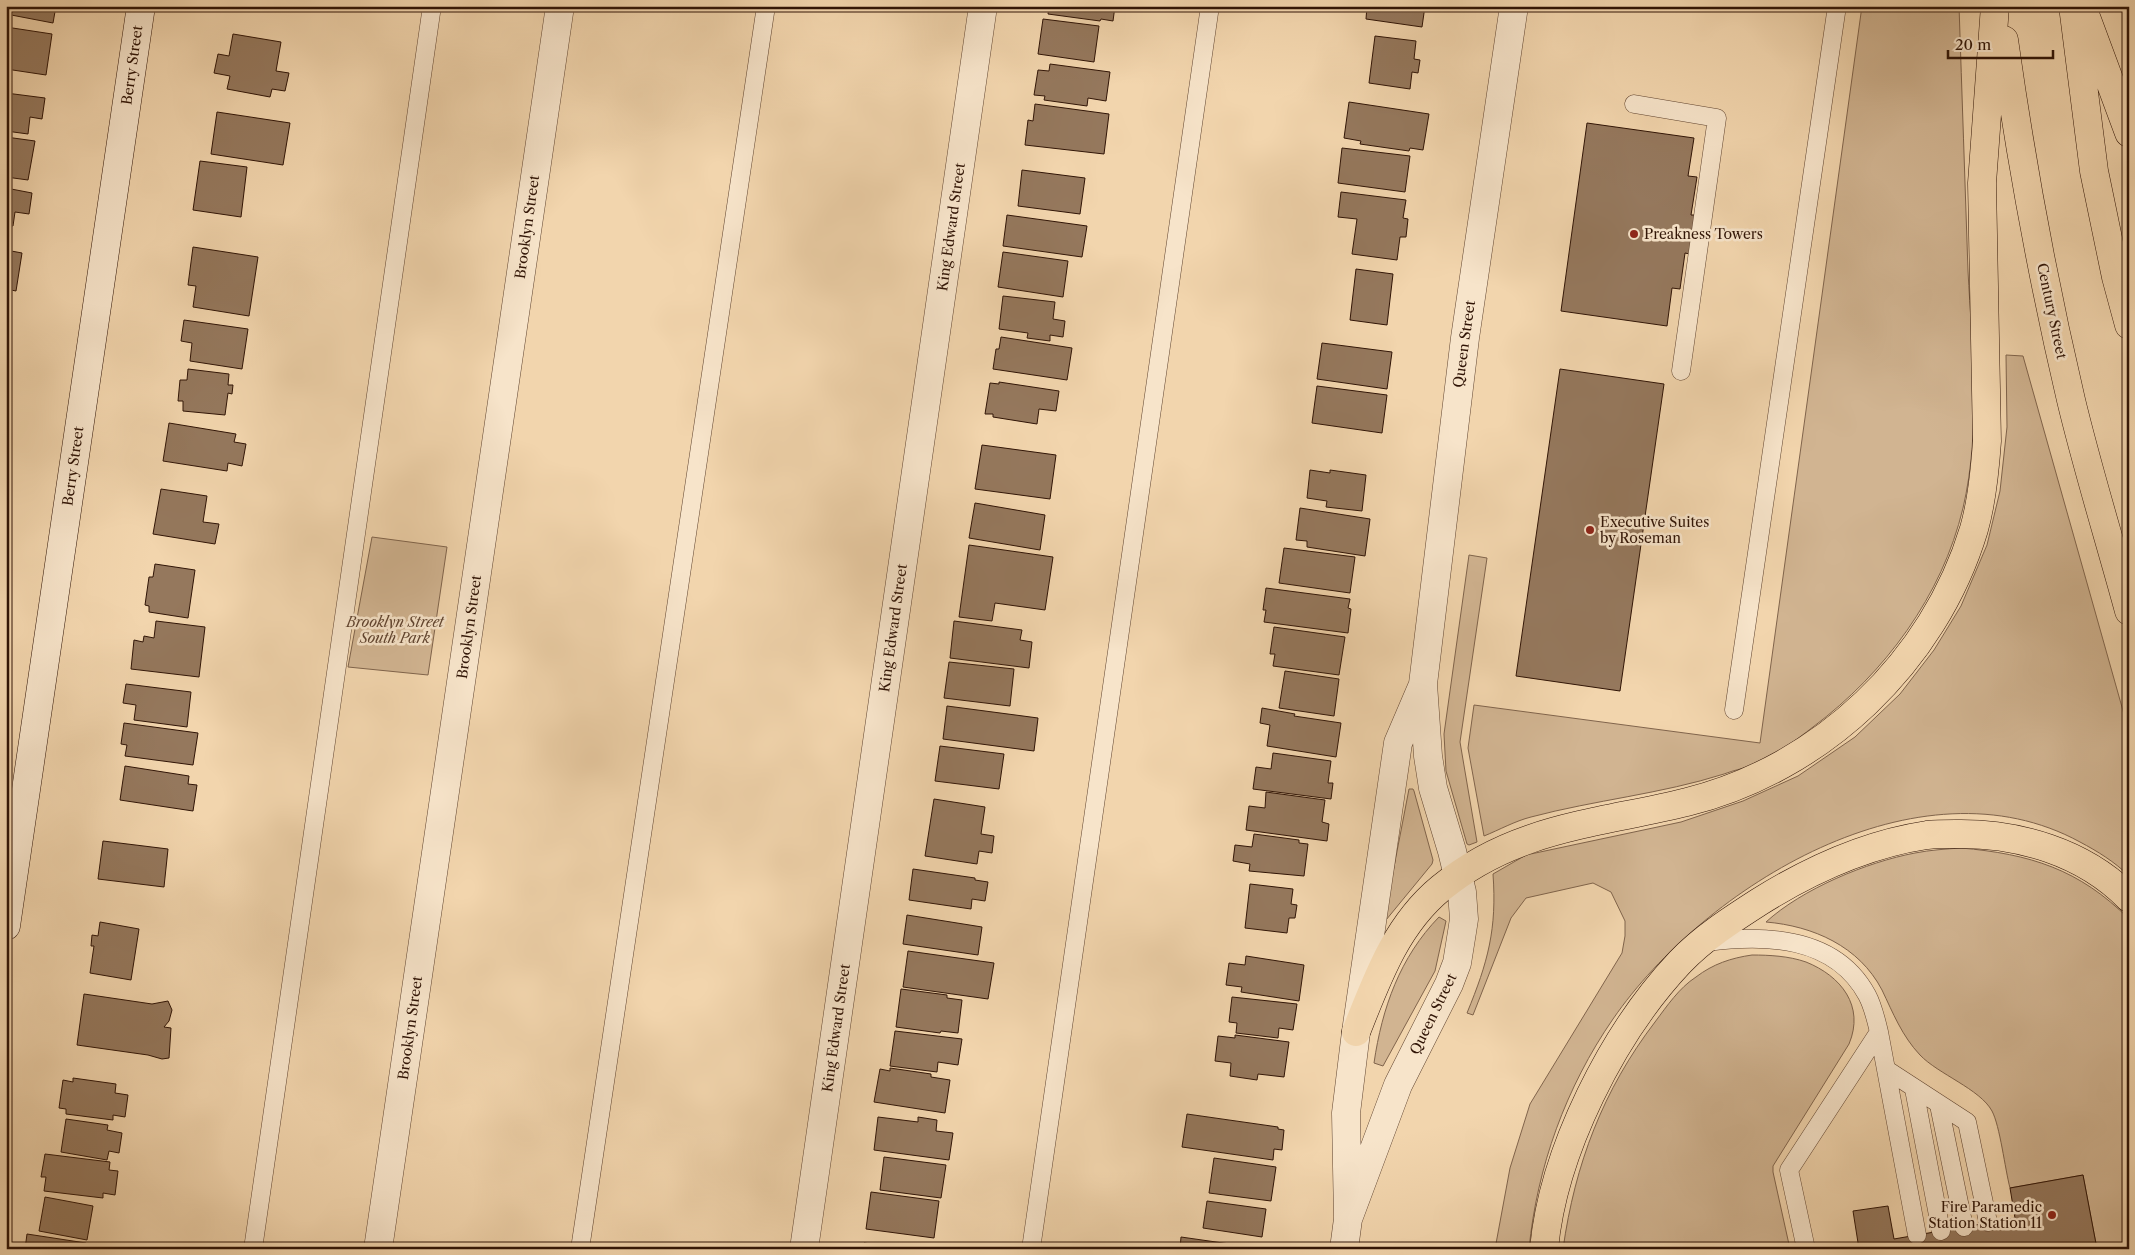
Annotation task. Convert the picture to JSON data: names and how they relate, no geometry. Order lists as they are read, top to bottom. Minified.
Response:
{"streets":{"main road":["Century Street"],"street":["Berry Street","Brooklyn Street","King Edward Street","Queen Street"]},"parks":["Brooklyn Street South Park"],"places":["Preakness Towers","Executive Suites by Roseman","Fire Paramedic Station Station 11"],"scale_bar":"20 m"}
